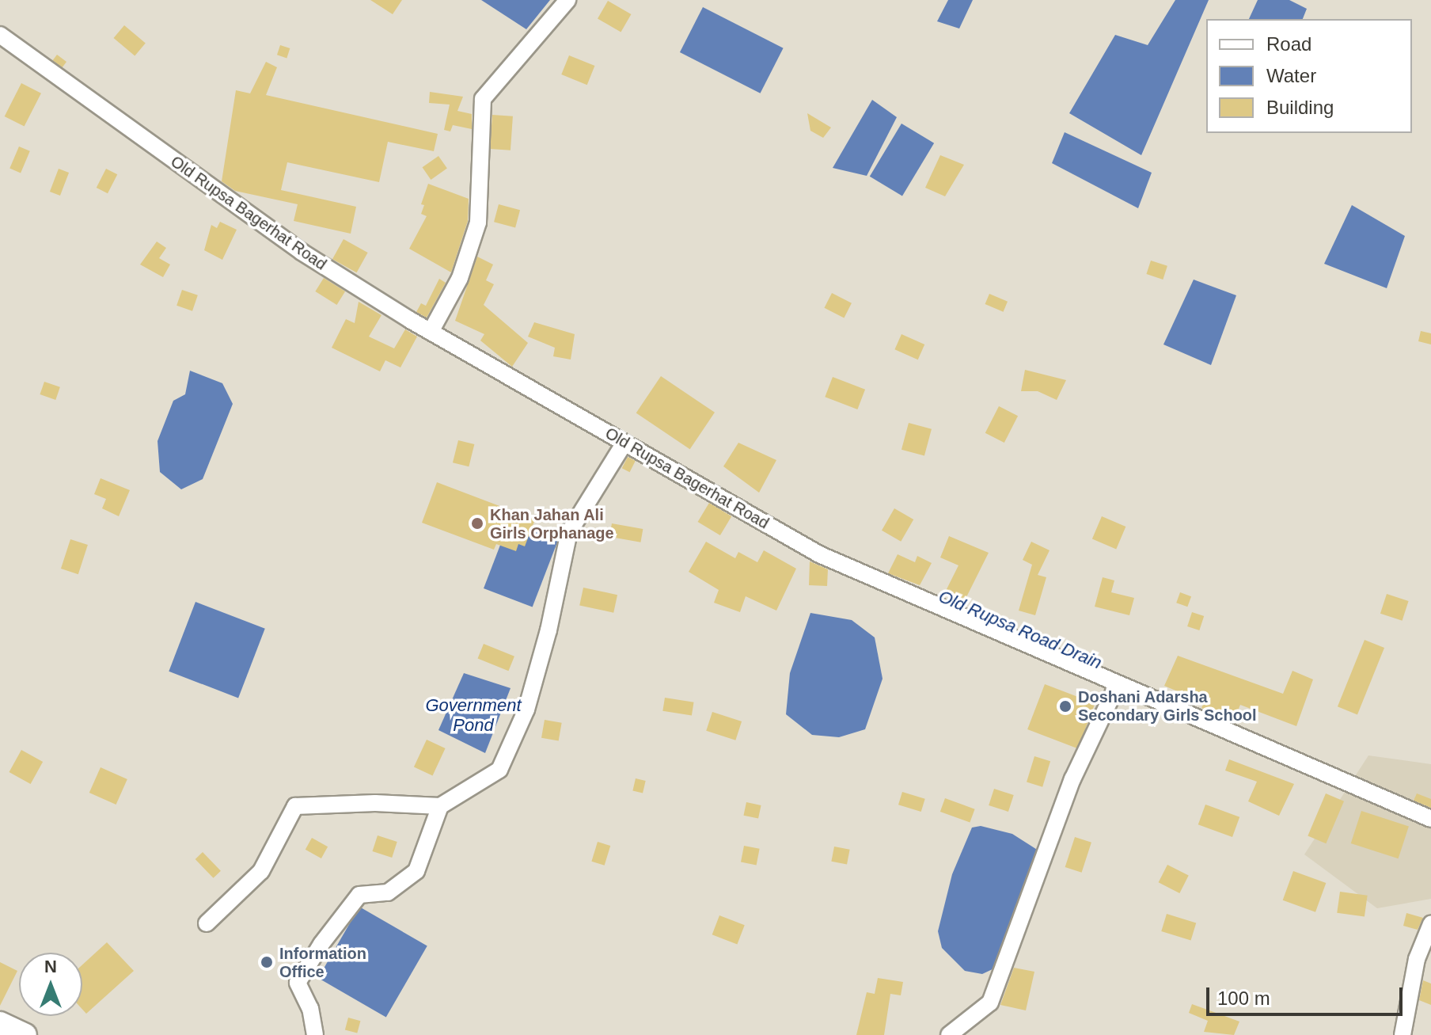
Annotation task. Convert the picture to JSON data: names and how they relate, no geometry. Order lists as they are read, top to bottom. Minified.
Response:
{"streets":{"street":["Old Rupsa Bagerhat Road"]},"water":["Old Rupsa Road Drain","Government Pond"],"places":["Khan Jahan Ali Girls Orphanage","Doshani Adarsha Secondary Girls School","Information Office"],"legend":["Road","Water","Building"],"scale_bar":"100 m","north":"top"}
